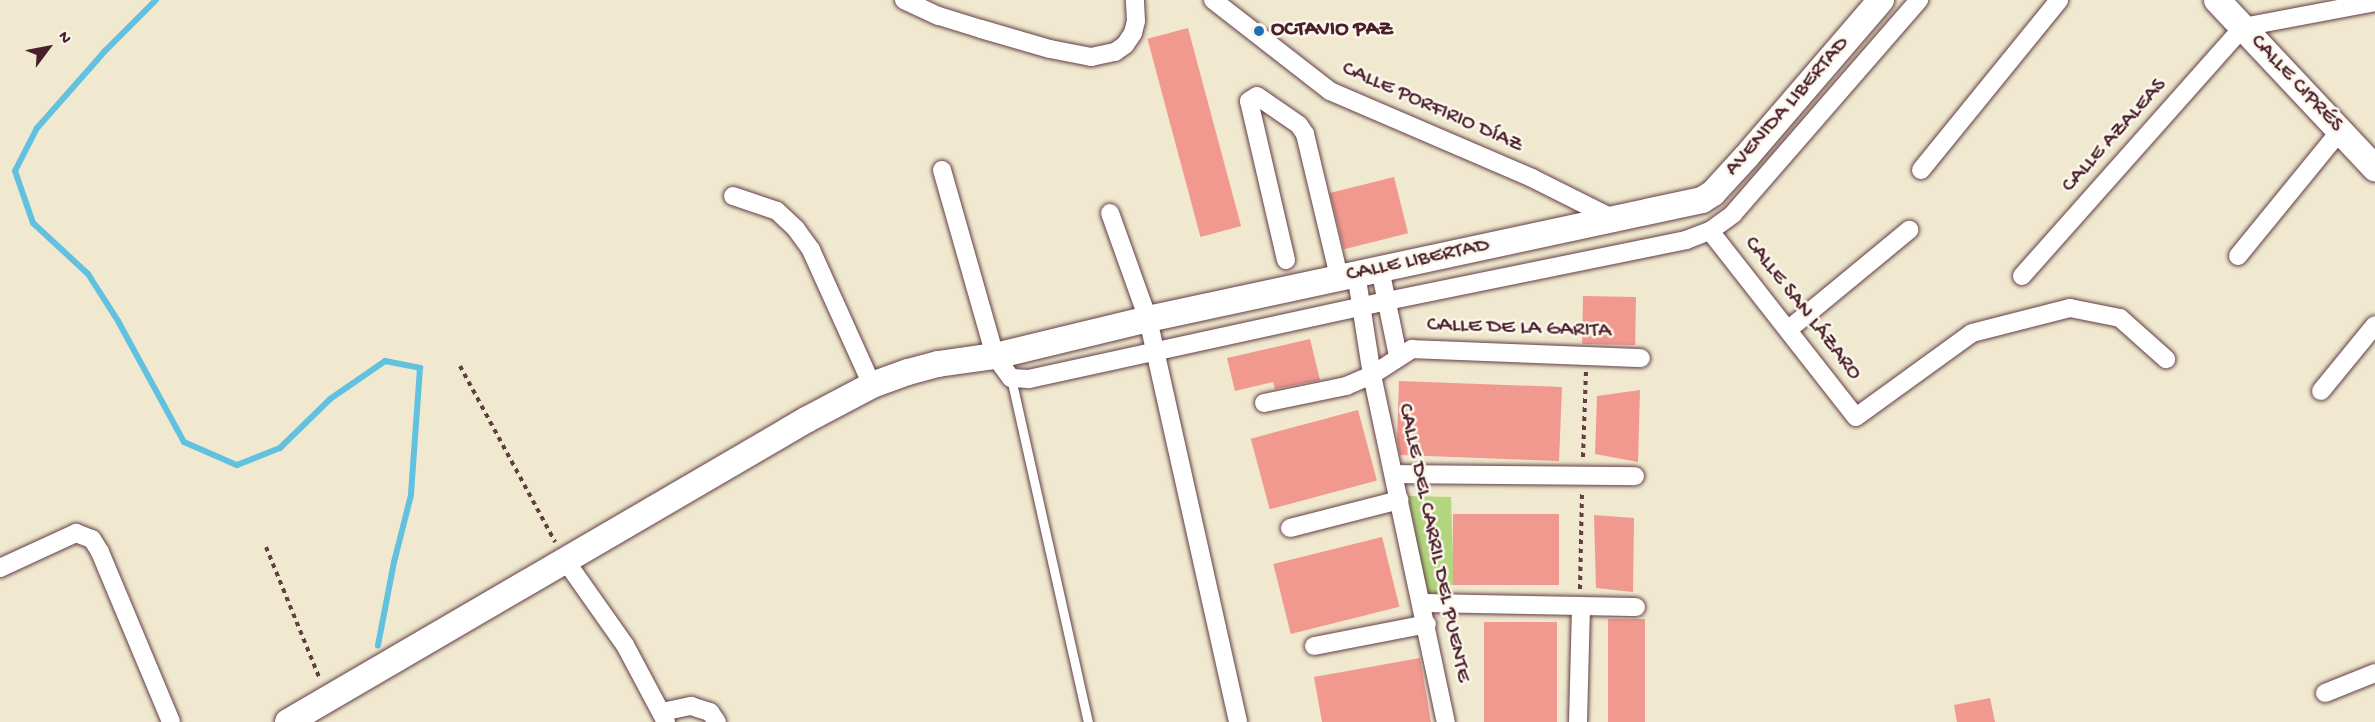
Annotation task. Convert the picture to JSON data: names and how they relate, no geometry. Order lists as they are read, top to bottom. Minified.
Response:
{"streets":{"main road":["CALLE CIPRÉS","AVENIDA LIBERTAD","CALLE LIBERTAD"],"street":["CALLE PORFIRIO DÍAZ","CALLE AZALEAS","CALLE SAN LÁZARO","CALLE DE LA GARITA","CALLE DEL CARRIL DEL PUENTE"]},"crossings":[["CALLE CIPRÉS","CALLE AZALEAS"],["AVENIDA LIBERTAD","CALLE LIBERTAD"],["CALLE PORFIRIO DÍAZ","CALLE LIBERTAD"],["CALLE LIBERTAD","CALLE DEL CARRIL DEL PUENTE"]],"places":["OCTAVIO PAZ"],"north":"top right"}
